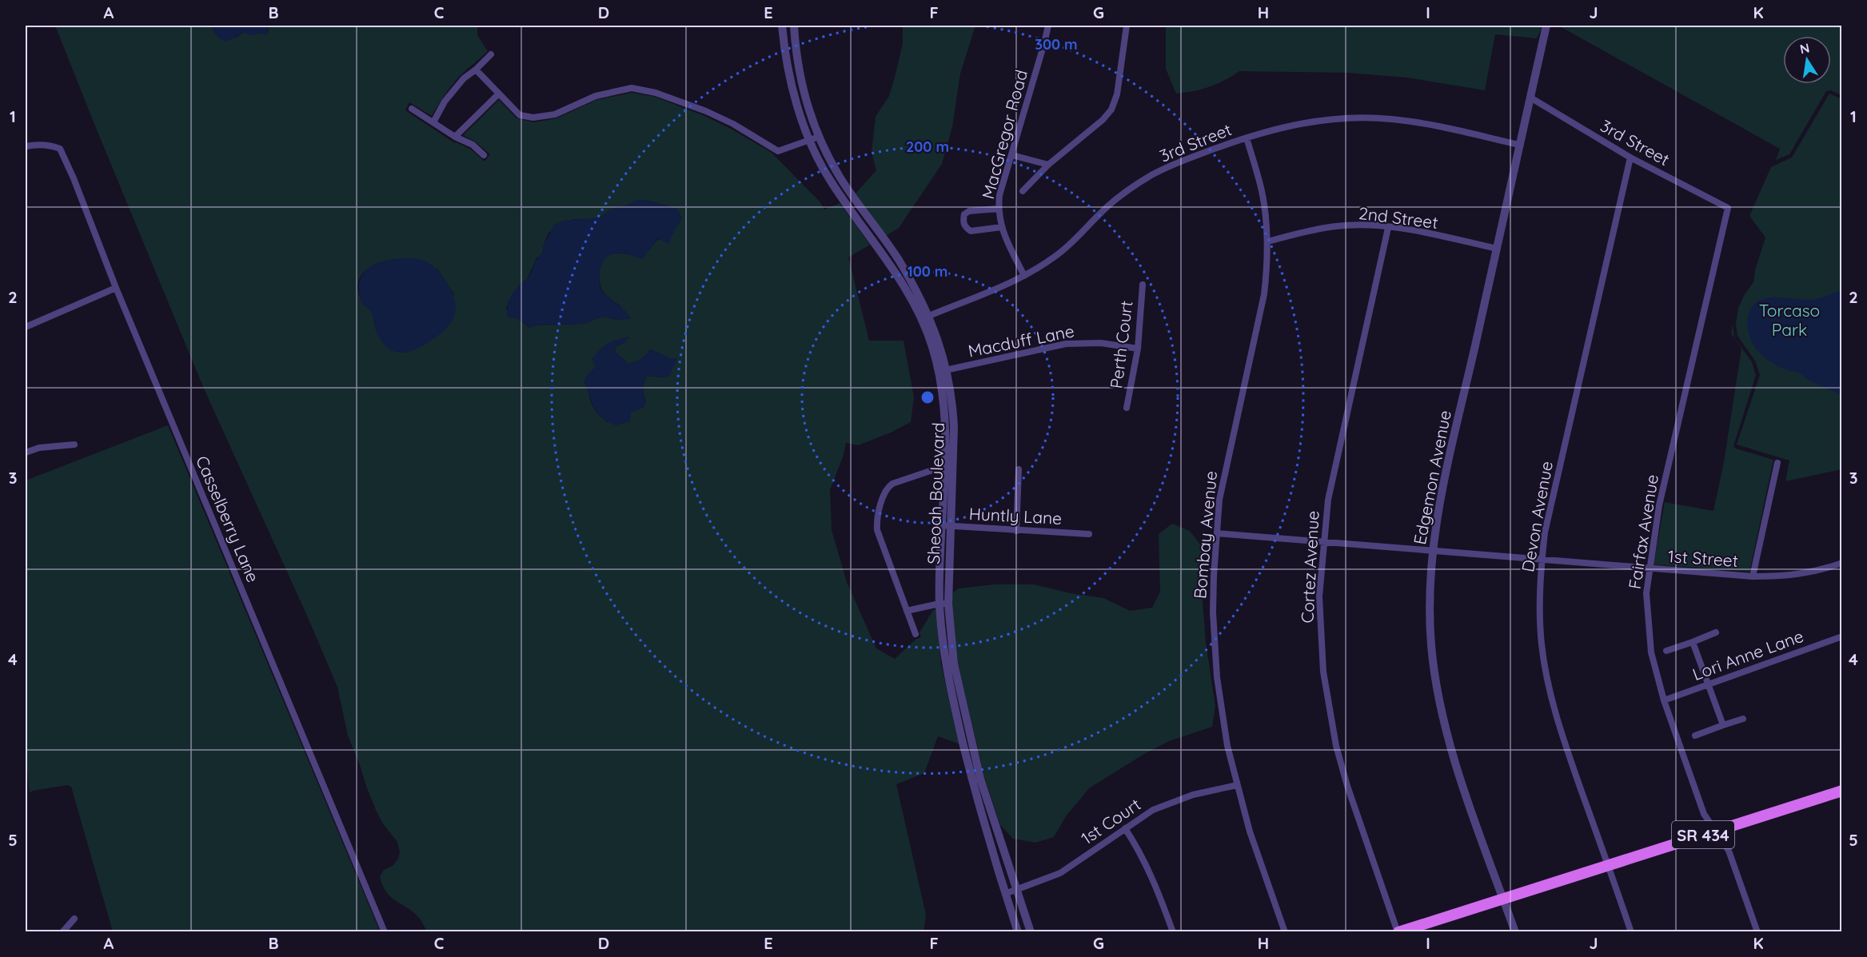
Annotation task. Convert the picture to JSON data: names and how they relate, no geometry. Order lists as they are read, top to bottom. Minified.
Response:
{"streets":{"main road":["SR 434"],"street":["MacGregor Road","3rd Street","2nd Street","Macduff Lane","Perth Court","Edgemon Avenue","Sheoah Boulevard","Huntly Lane","Devon Avenue","Casselberry Lane","Fairfax Avenue","Bombay Avenue","1st Street","Cortez Avenue","Lori Anne Lane","1st Court"]},"crossings":[["MacGregor Road","3rd Street"],["3rd Street","Edgemon Avenue"],["3rd Street","Sheoah Boulevard"],["3rd Street","Devon Avenue"],["3rd Street","Fairfax Avenue"],["3rd Street","Bombay Avenue"],["2nd Street","Edgemon Avenue"],["2nd Street","Bombay Avenue"],["2nd Street","Cortez Avenue"],["Macduff Lane","Perth Court"],["Macduff Lane","Sheoah Boulevard"],["Edgemon Avenue","1st Street"],["Edgemon Avenue","SR 434"],["Sheoah Boulevard","Huntly Lane"],["Sheoah Boulevard","1st Court"],["Devon Avenue","1st Street"],["Devon Avenue","SR 434"],["Fairfax Avenue","1st Street"],["Fairfax Avenue","Lori Anne Lane"],["Fairfax Avenue","SR 434"],["Bombay Avenue","1st Street"],["Bombay Avenue","1st Court"],["1st Street","Cortez Avenue"],["Cortez Avenue","SR 434"]],"parks":["Torcaso Park"],"north":"top","grid":{"columns":["A","B","C","D","E","F","G","H","I","J","K"],"rows":["1","2","3","4","5"]},"rings":["300 m","200 m","100 m"]}
